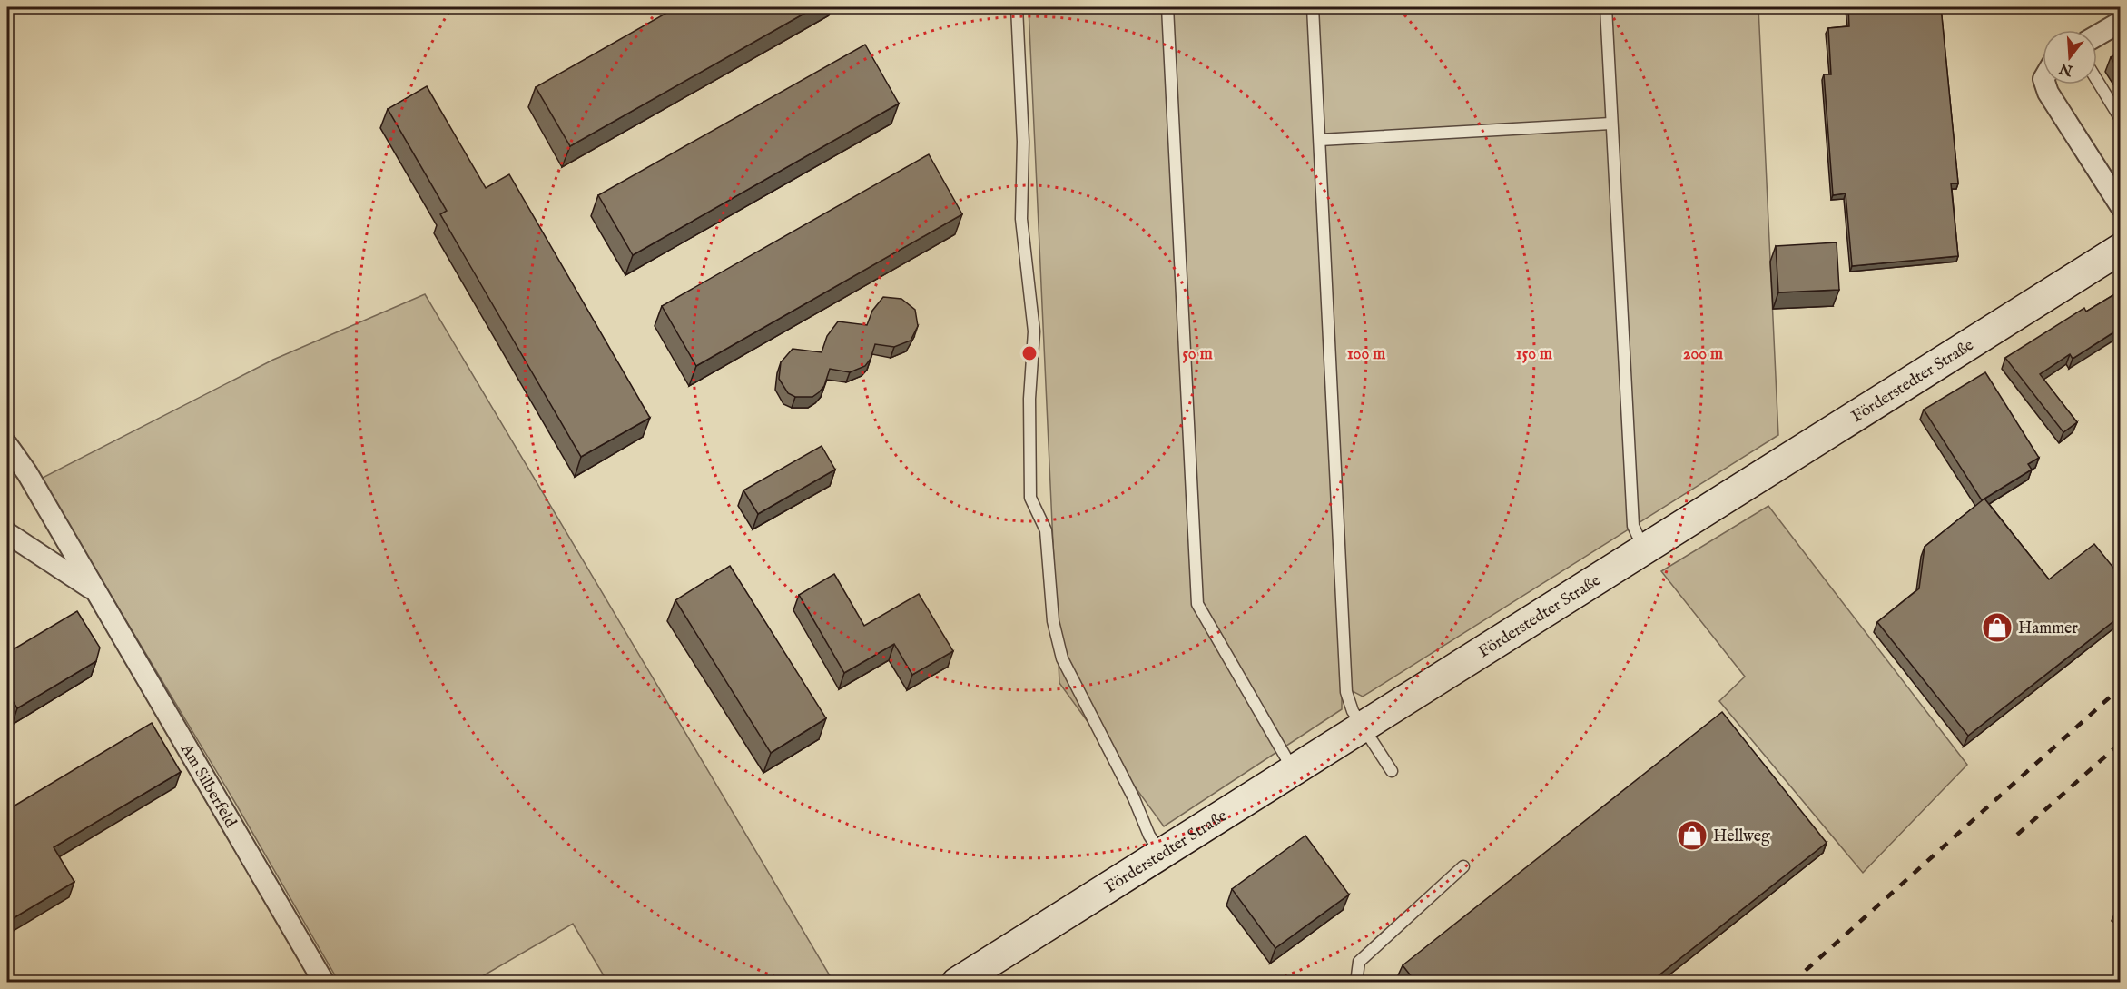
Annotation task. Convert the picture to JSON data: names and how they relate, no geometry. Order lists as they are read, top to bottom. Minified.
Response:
{"streets":{"main road":["Förderstedter Straße"],"street":["Am Silberfeld"]},"places":{"shop":["Hammer","Hellweg"]},"north":"bottom","rings":["50 m","100 m","150 m","200 m"]}
